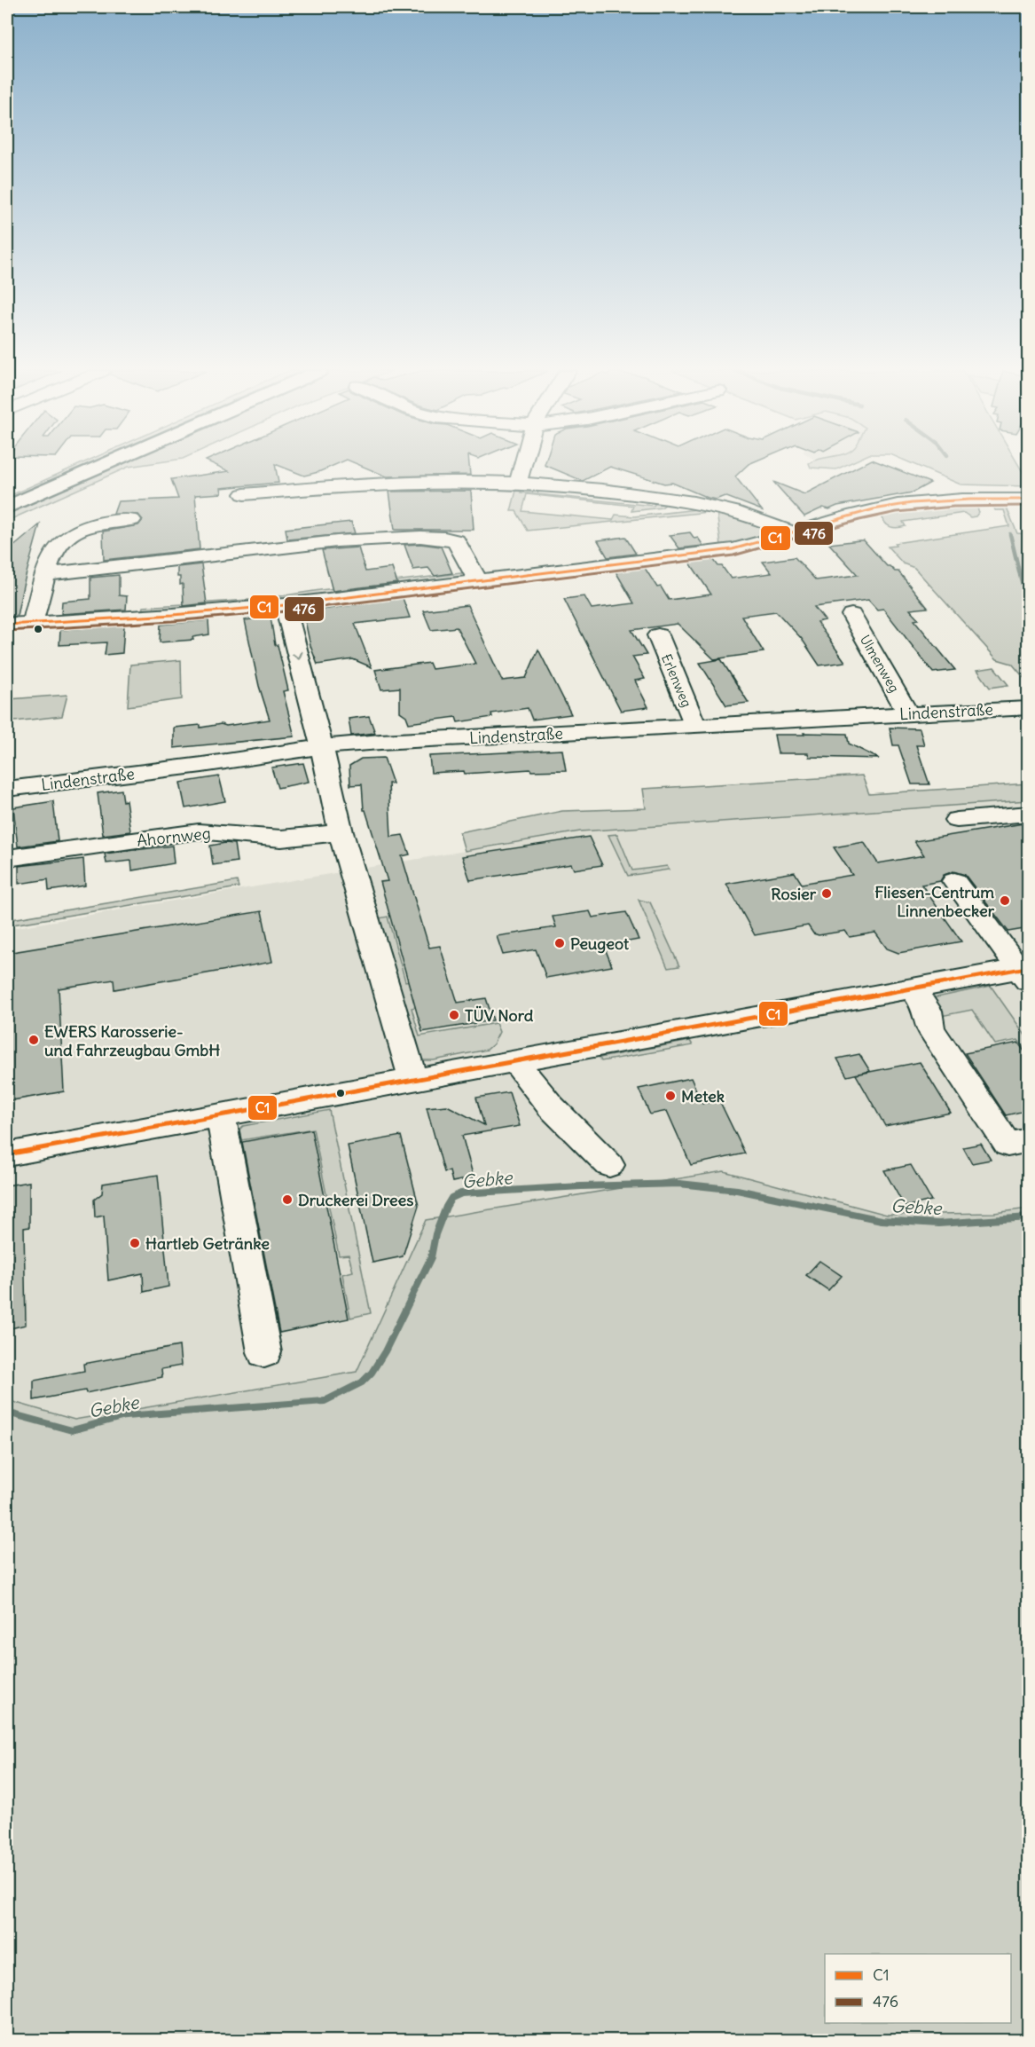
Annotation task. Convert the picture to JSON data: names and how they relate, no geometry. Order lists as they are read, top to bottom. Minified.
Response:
{"streets":{"street":["Ulmenweg","Erlenweg","Lindenstraße","Ahornweg"]},"crossings":[["Ulmenweg","Lindenstraße"],["Erlenweg","Lindenstraße"]],"water":["Gebke"],"places":["Rosier","Fliesen-Centrum Linnenbecker","Peugeot","TÜV Nord","EWERS Karosserie- und Fahrzeugbau GmbH","Metek","Druckerei Drees","Hartleb Getränke"],"lines":["transit line C1","transit line 476"],"legend":["C1","476"]}
